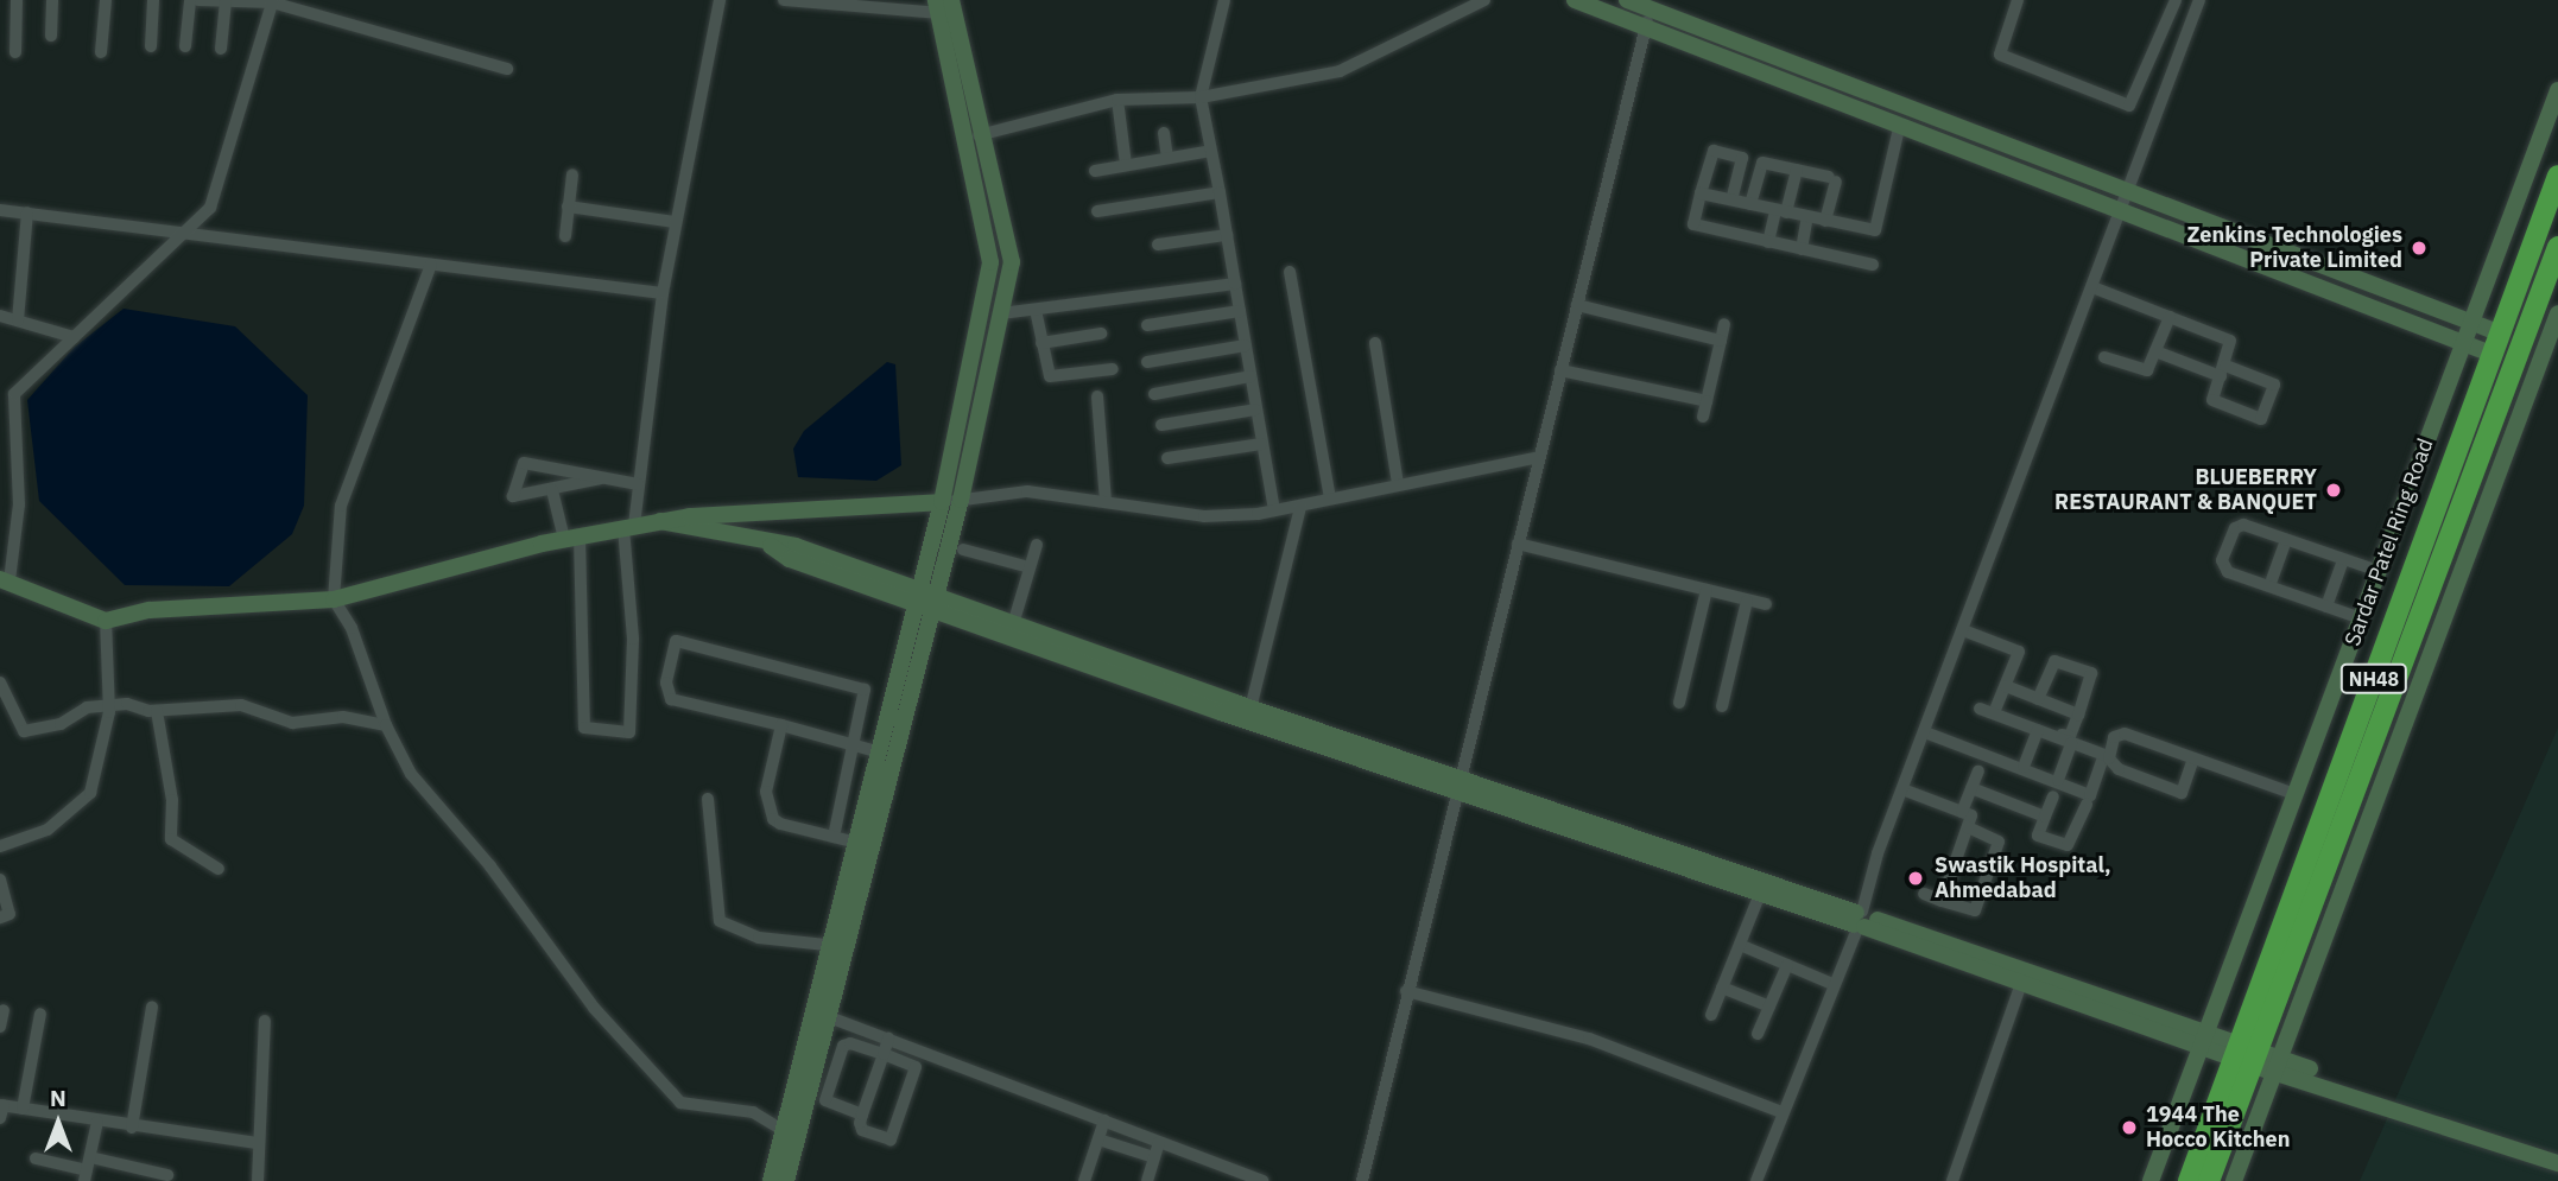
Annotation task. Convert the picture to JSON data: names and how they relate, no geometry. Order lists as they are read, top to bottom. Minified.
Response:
{"streets":{"highway":["Sardar Patel Ring Road","NH48"]},"places":["Zenkins Technologies Private Limited","BLUEBERRY RESTAURANT & BANQUET","Swastik Hospital, Ahmedabad","1944 The Hocco Kitchen"],"north":"top"}
